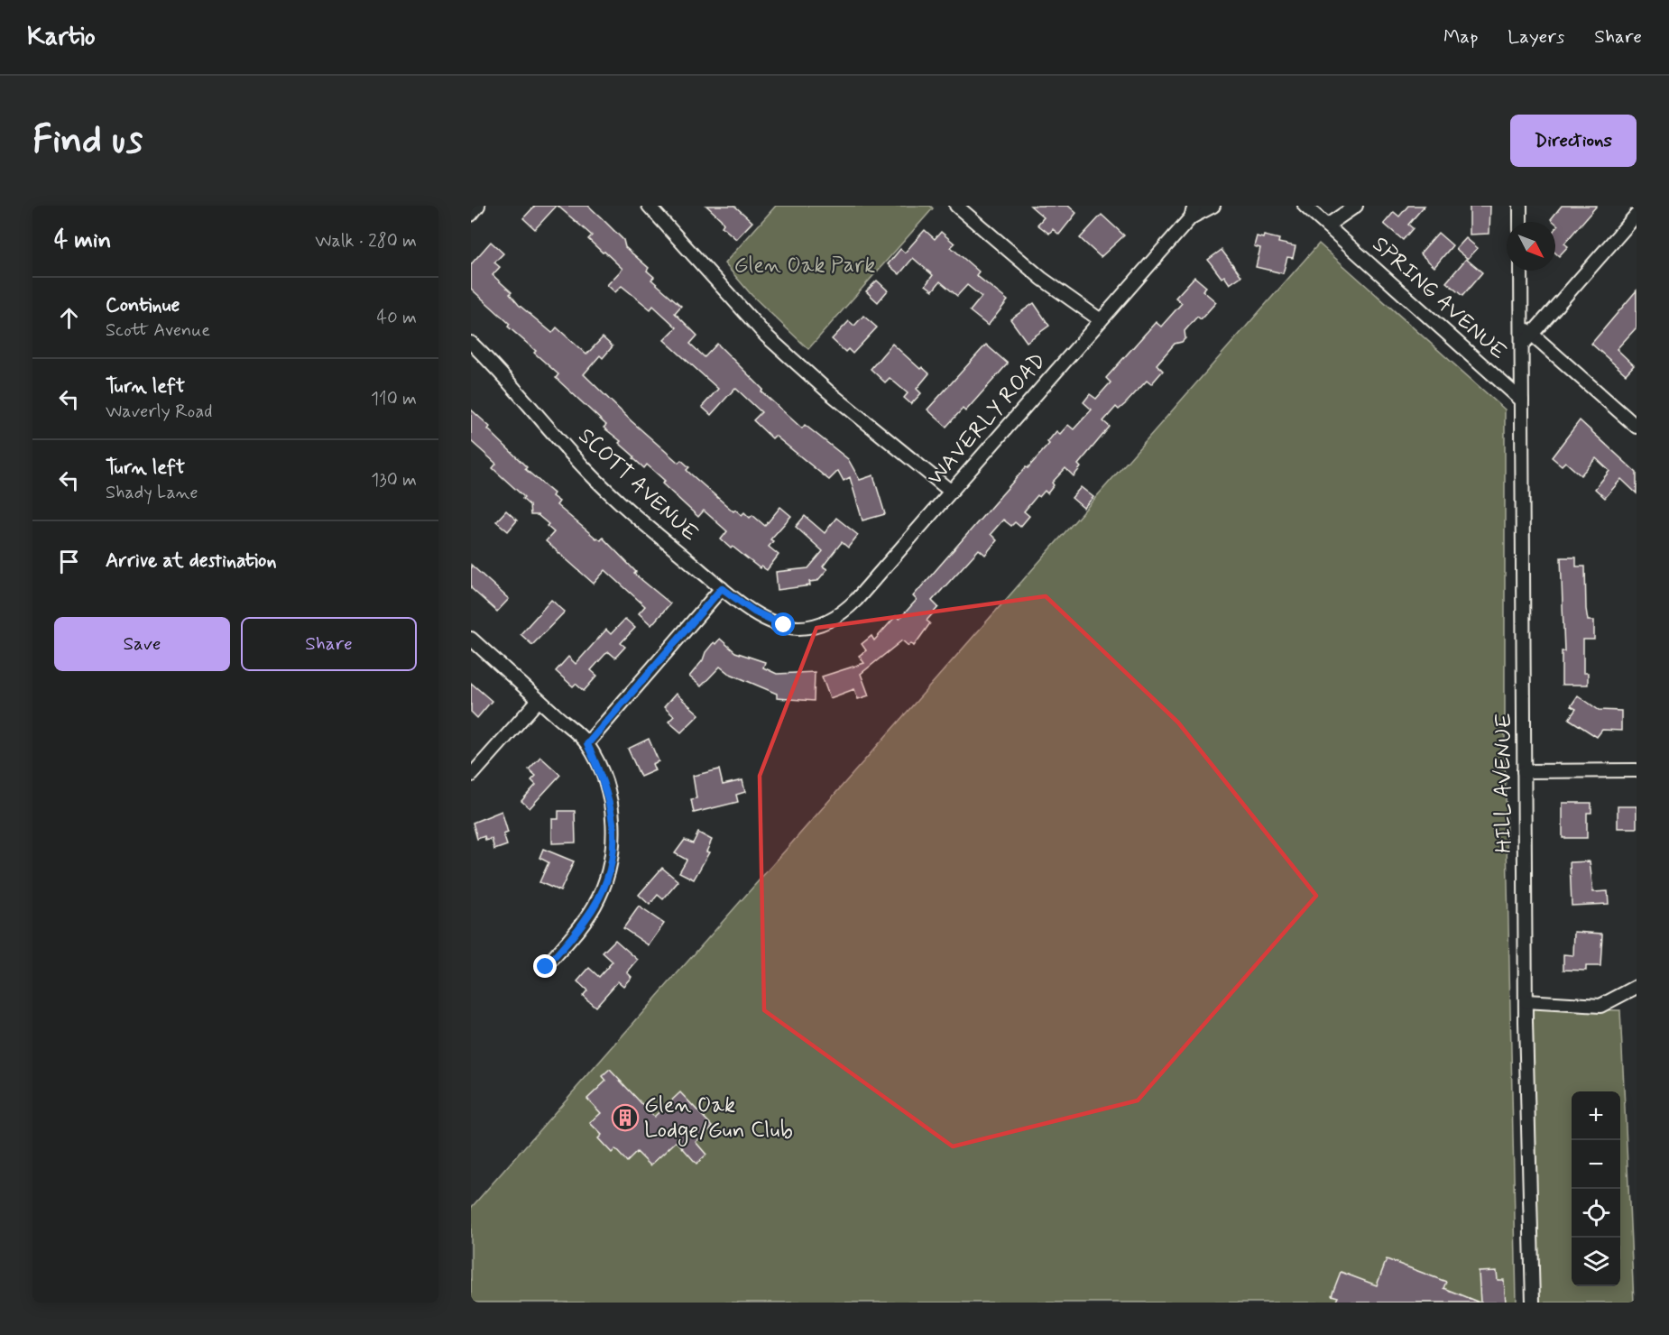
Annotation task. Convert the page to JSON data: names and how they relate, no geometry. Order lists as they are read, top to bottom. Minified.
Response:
{"streets":{"street":["SPRING AVENUE","WAVERLY ROAD","SCOTT AVENUE","HILL AVENUE"]},"crossings":[["SPRING AVENUE","HILL AVENUE"],["WAVERLY ROAD","SCOTT AVENUE"]],"parks":["Glen Oak Park"],"places":{"building":["Glen Oak Lodge/Gun Club"]},"north":"bottom right","page":{"header":"Kartio","nav":["Map","Layers","Share"],"buttons":["Directions",["Save","Share"]],"title":"Find us","heading":["4 min","Walk · 280 m"],"list":[["Continue","Scott Avenue","40 m"],["Turn left","Waverly Road","110 m"],["Turn left","Shady Lane","130 m"],"Arrive at destination"],"map_buttons":["+","−"]}}
